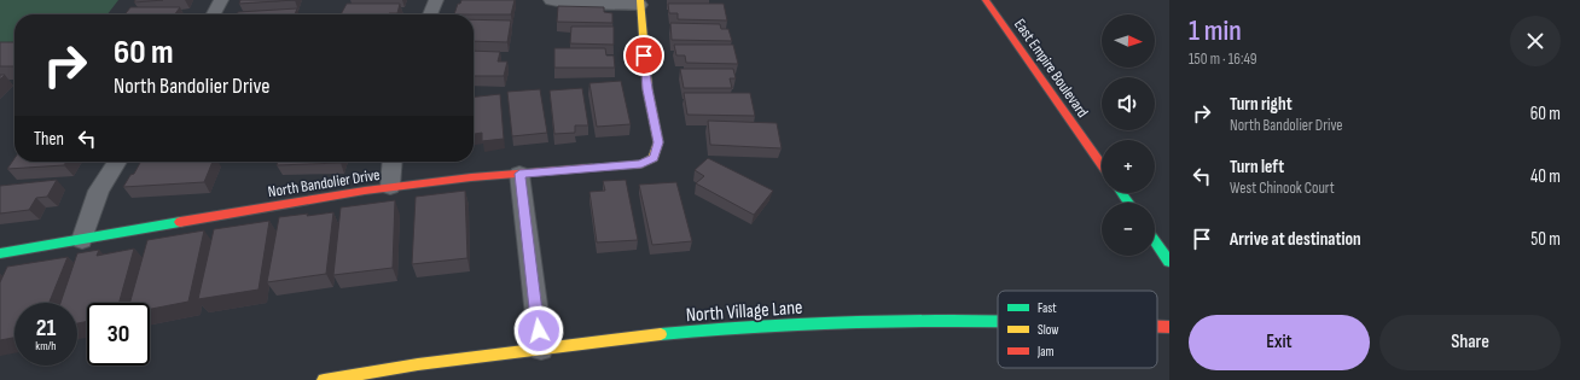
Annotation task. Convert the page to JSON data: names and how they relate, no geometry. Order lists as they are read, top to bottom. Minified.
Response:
{"streets":{"street":["East Empire Boulevard","North Bandolier Drive","North Village Lane"]},"legend":["Fast","Slow","Jam"],"north":"right","page":{"heading":["1 min","150 m · 16:49"],"map_buttons":["+","−"],"turn":["60 m","North Bandolier Drive"],"list":[{"name":"Turn right","note":"North Bandolier Drive","value":"60 m"},{"name":"Turn left","note":"West Chinook Court","value":"40 m"},{"name":"Arrive at destination","value":"50 m"}],"then":"Then","speed":"21 km/h","limit":"30","buttons":["Exit","Share"]}}
